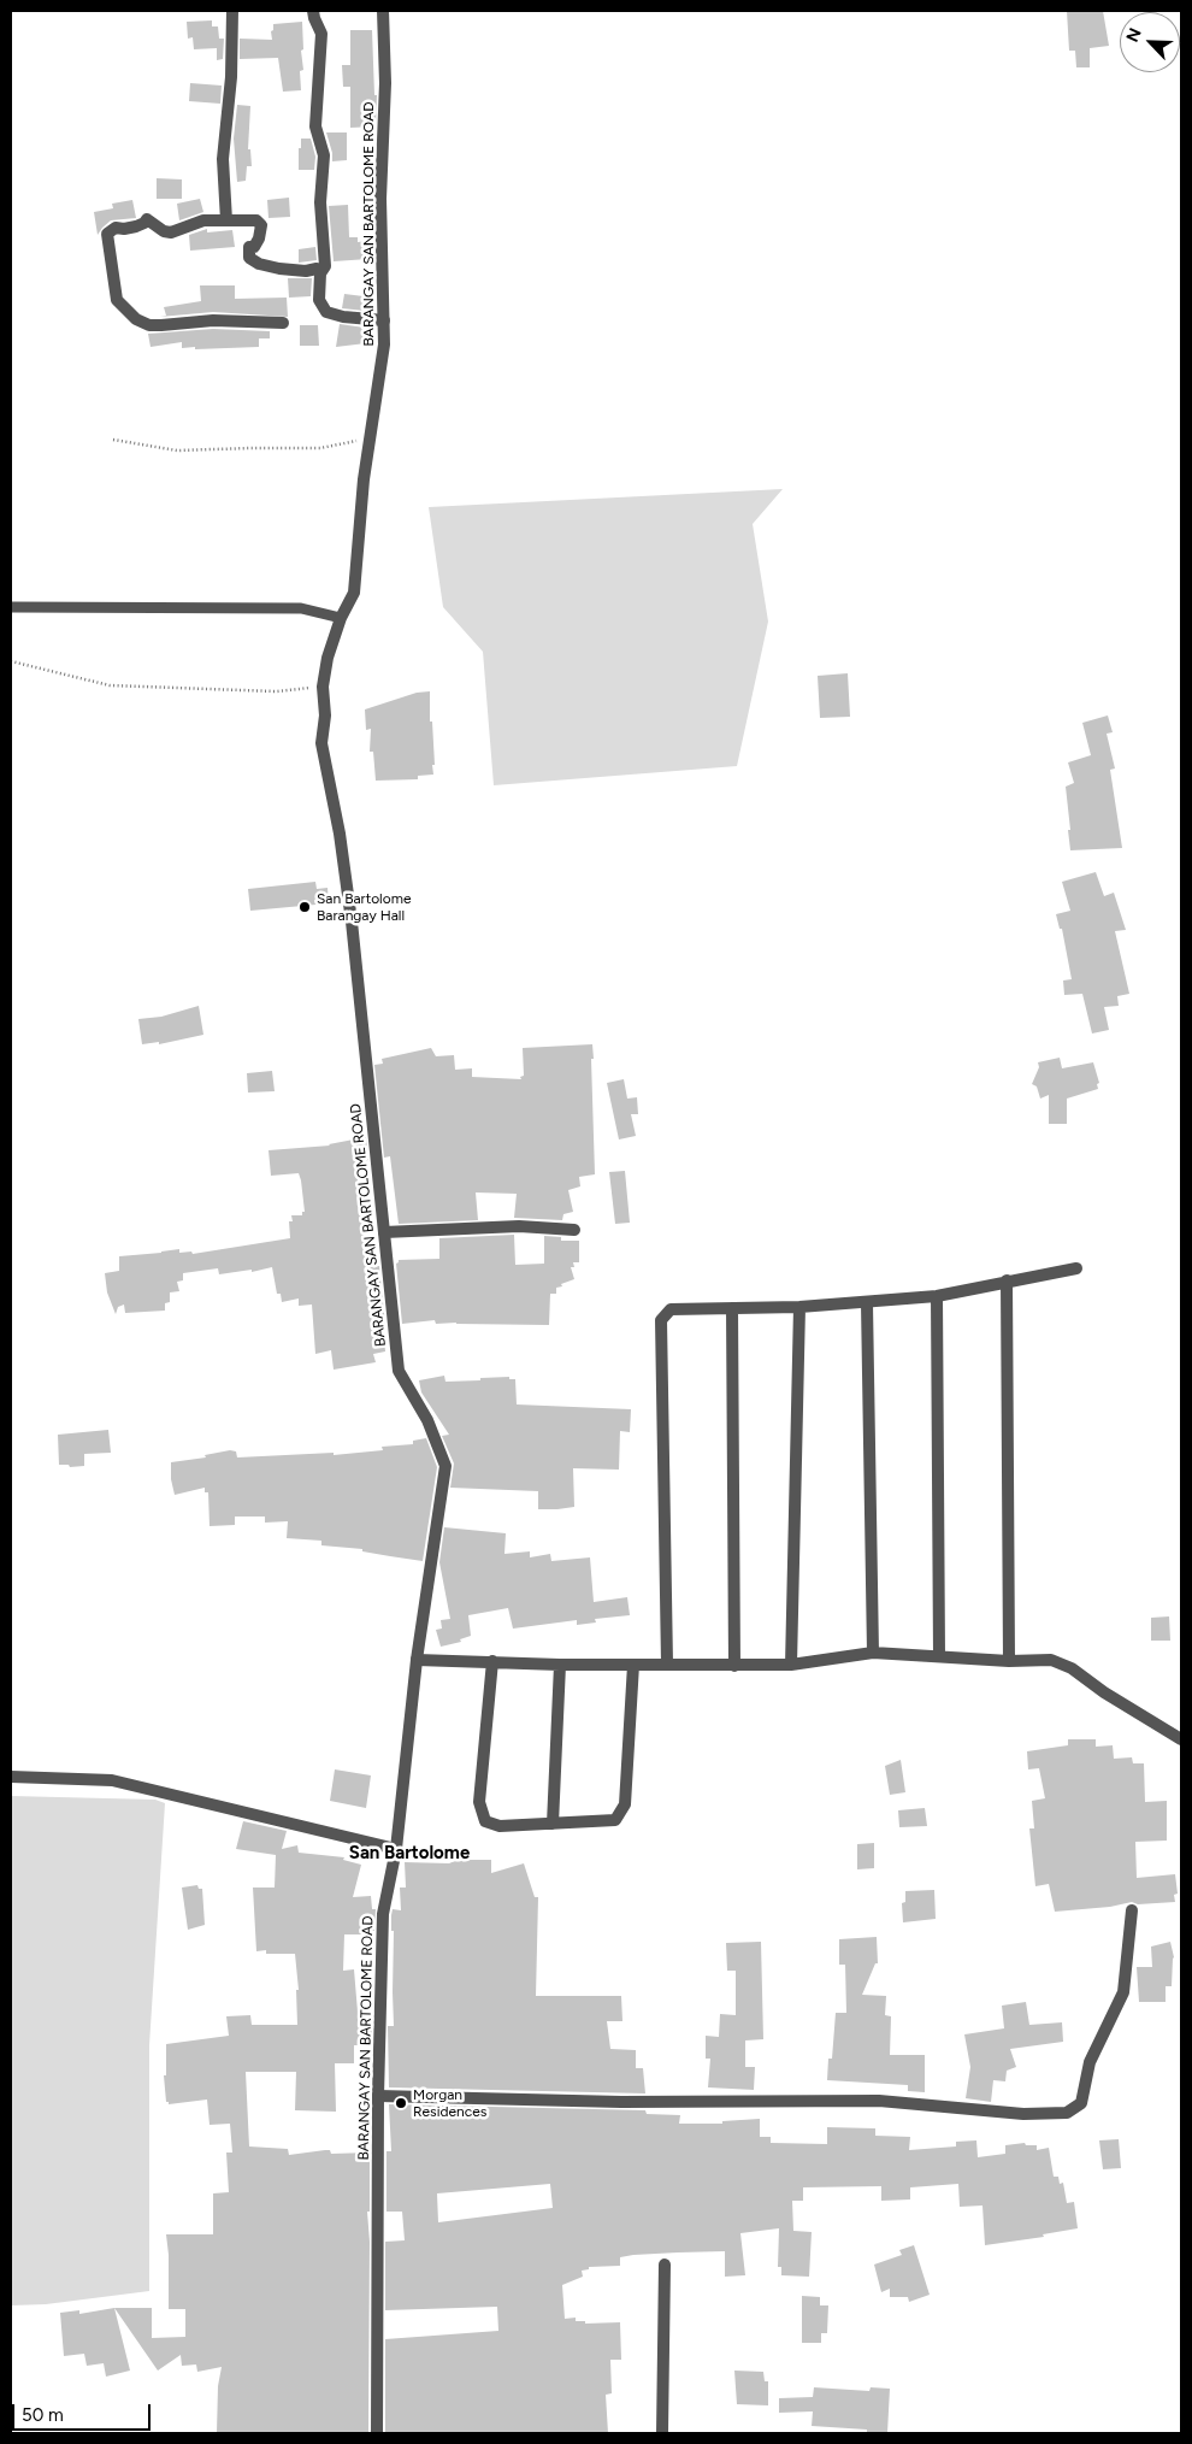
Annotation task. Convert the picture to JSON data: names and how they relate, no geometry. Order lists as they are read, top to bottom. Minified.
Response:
{"streets":{"street":["BARANGAY SAN BARTOLOME ROAD"]},"districts":["San Bartolome"],"places":["San Bartolome Barangay Hall","Morgan Residences"],"scale_bar":"50 m","north":"top left"}
